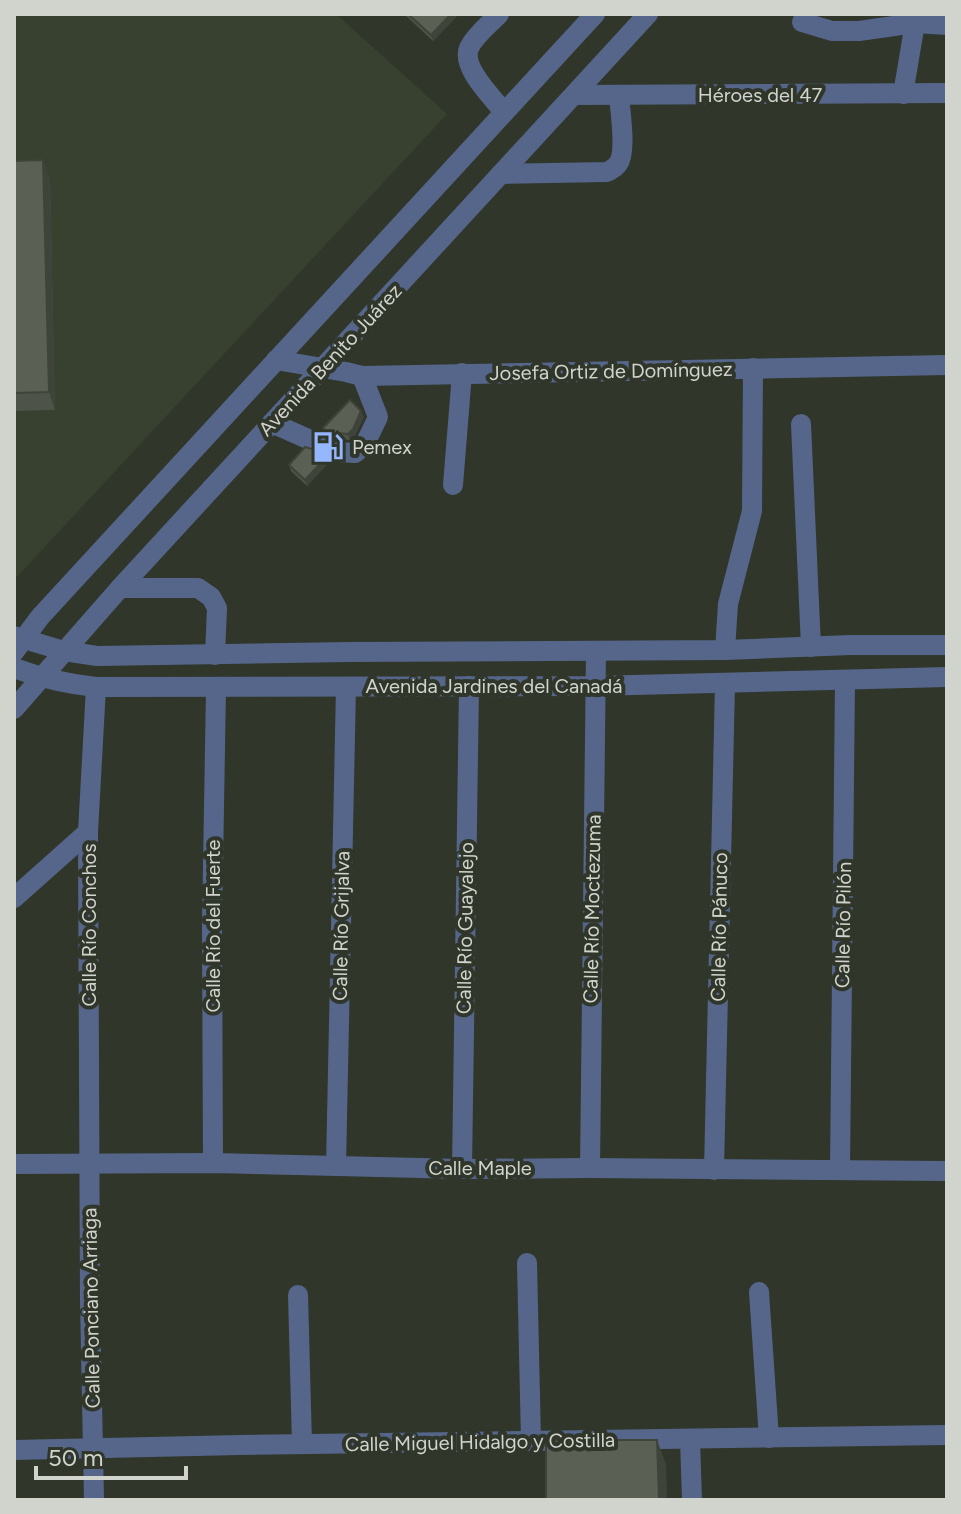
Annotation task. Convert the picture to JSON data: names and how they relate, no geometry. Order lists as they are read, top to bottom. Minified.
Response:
{"streets":{"street":["Héroes del 47","Avenida Benito Juárez","Josefa Ortiz de Domínguez","Avenida Jardines del Canadá","Calle Río Moctezuma","Calle Río Conchos","Calle Río Pilón","Calle Río del Fuerte","Calle Río Grijalva","Calle Río Pánuco","Calle Río Guayalejo","Calle Maple","Calle Ponciano Arriaga","Calle Miguel Hidalgo y Costilla"]},"crossings":[["Héroes del 47","Avenida Benito Juárez"],["Avenida Benito Juárez","Josefa Ortiz de Domínguez"],["Avenida Benito Juárez","Avenida Jardines del Canadá"],["Avenida Jardines del Canadá","Calle Río Moctezuma"],["Avenida Jardines del Canadá","Calle Río Conchos"],["Avenida Jardines del Canadá","Calle Río Pilón"],["Avenida Jardines del Canadá","Calle Río del Fuerte"],["Avenida Jardines del Canadá","Calle Río Grijalva"],["Avenida Jardines del Canadá","Calle Río Pánuco"],["Avenida Jardines del Canadá","Calle Río Guayalejo"],["Calle Río Moctezuma","Calle Maple"],["Calle Río Conchos","Calle Maple"],["Calle Río Conchos","Calle Ponciano Arriaga"],["Calle Río Pilón","Calle Maple"],["Calle Río del Fuerte","Calle Maple"],["Calle Río Grijalva","Calle Maple"],["Calle Río Pánuco","Calle Maple"],["Calle Río Guayalejo","Calle Maple"],["Calle Maple","Calle Ponciano Arriaga"],["Calle Ponciano Arriaga","Calle Miguel Hidalgo y Costilla"]],"places":{"fuel station":["Pemex"]},"scale_bar":"50 m"}
